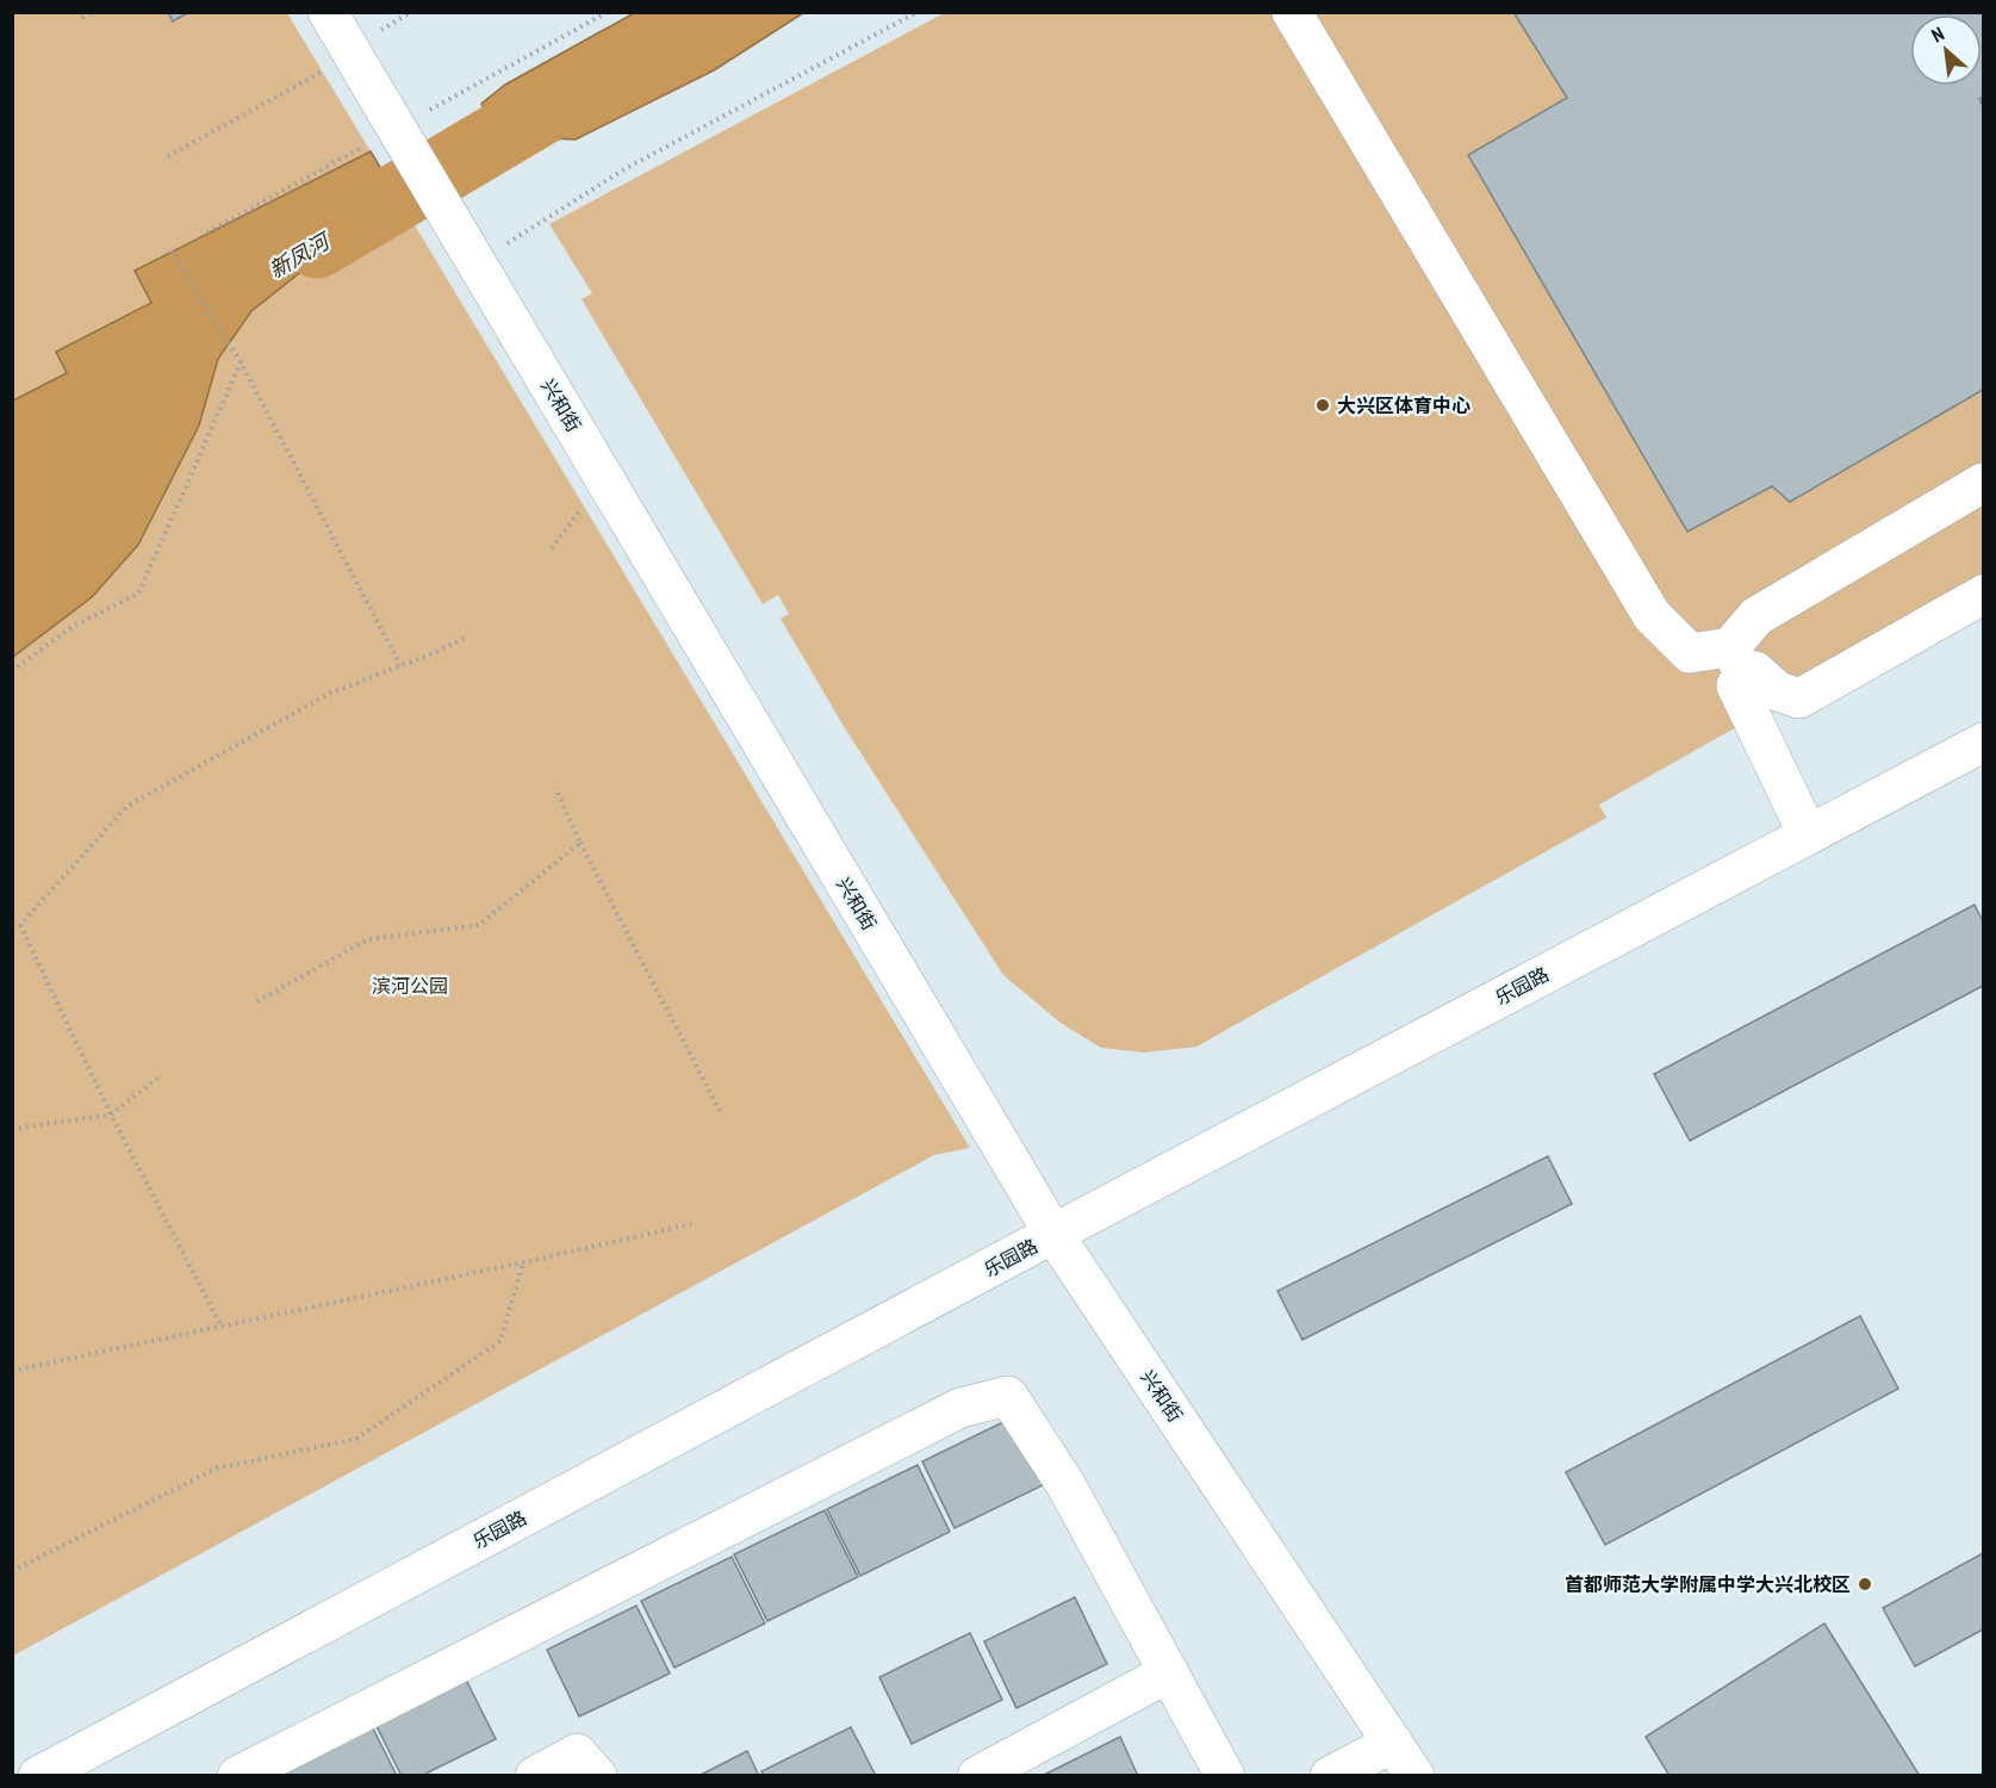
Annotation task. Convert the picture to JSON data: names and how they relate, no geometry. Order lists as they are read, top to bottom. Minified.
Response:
{"streets":{"street":["兴和街","乐园路"]},"crossings":[["兴和街","乐园路"]],"water":["新凤河"],"parks":["滨河公园"],"places":["大兴区体育中心","首都师范大学附属中学大兴北校区"],"north":"top left"}
